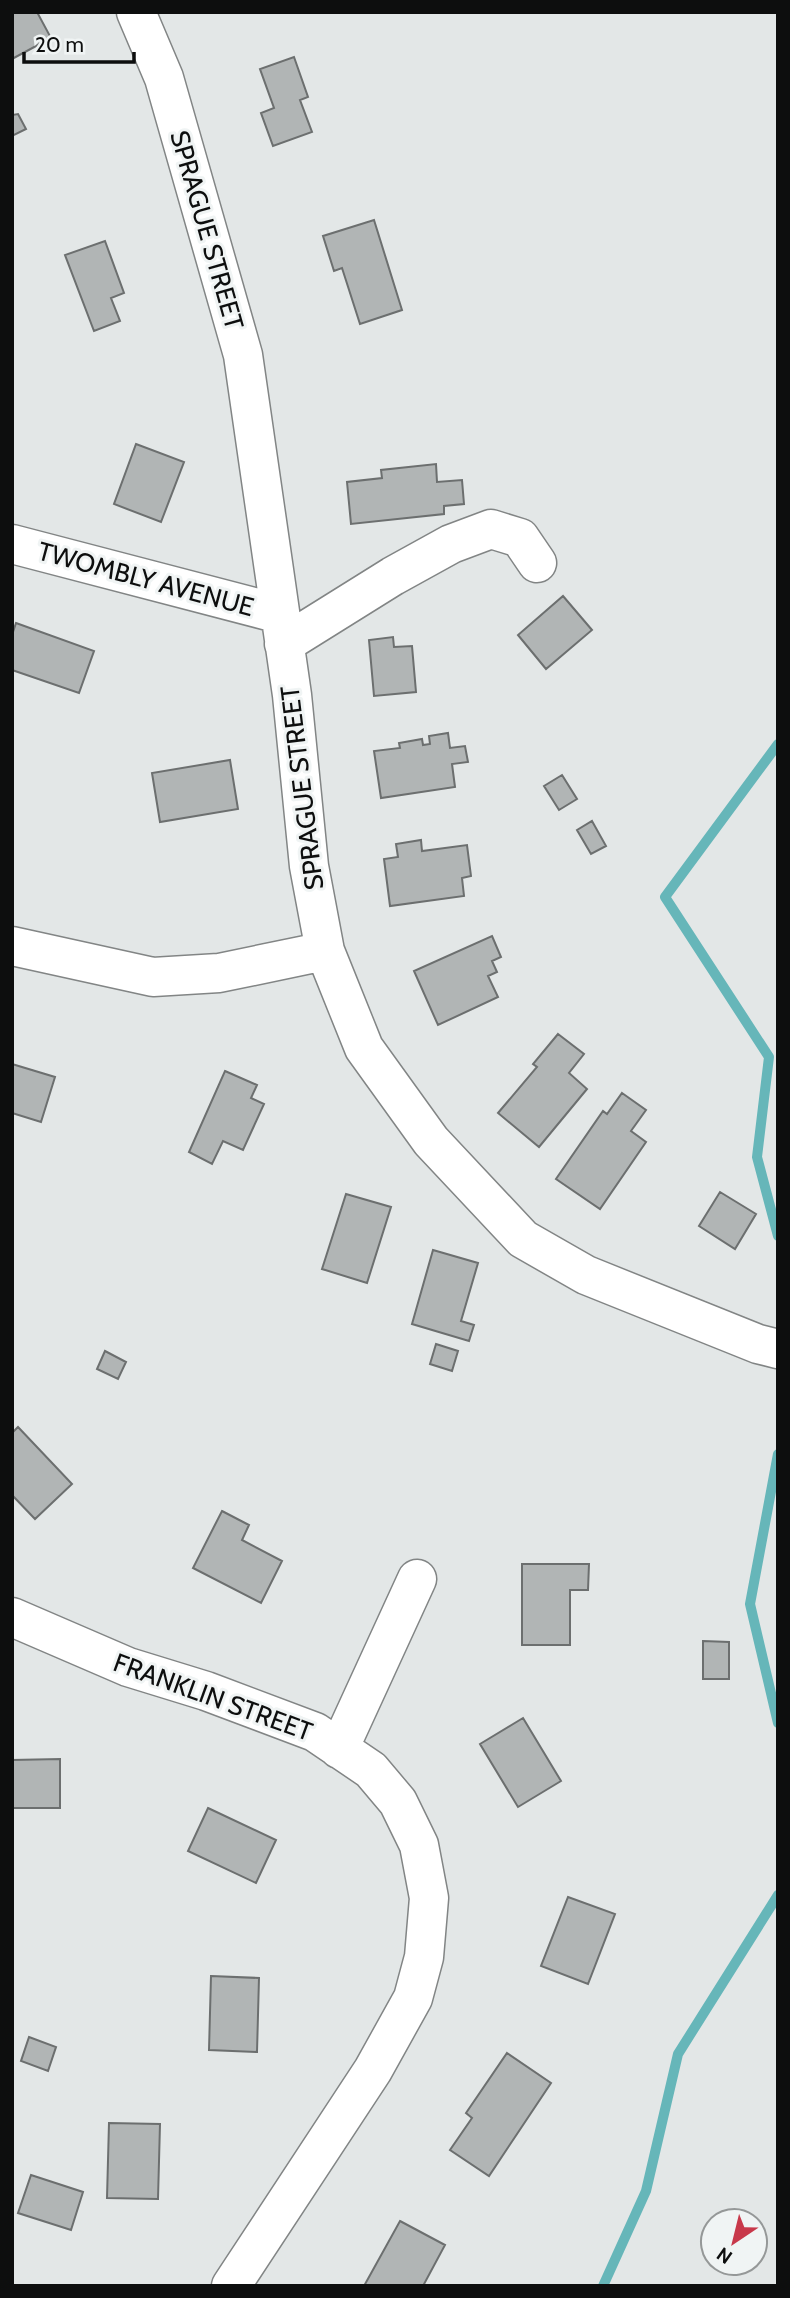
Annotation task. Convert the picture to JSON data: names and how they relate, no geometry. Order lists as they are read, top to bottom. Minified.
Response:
{"streets":{"street":["SPRAGUE STREET","TWOMBLY AVENUE","FRANKLIN STREET"]},"crossings":[["SPRAGUE STREET","TWOMBLY AVENUE"]],"scale_bar":"20 m","north":"bottom left"}
